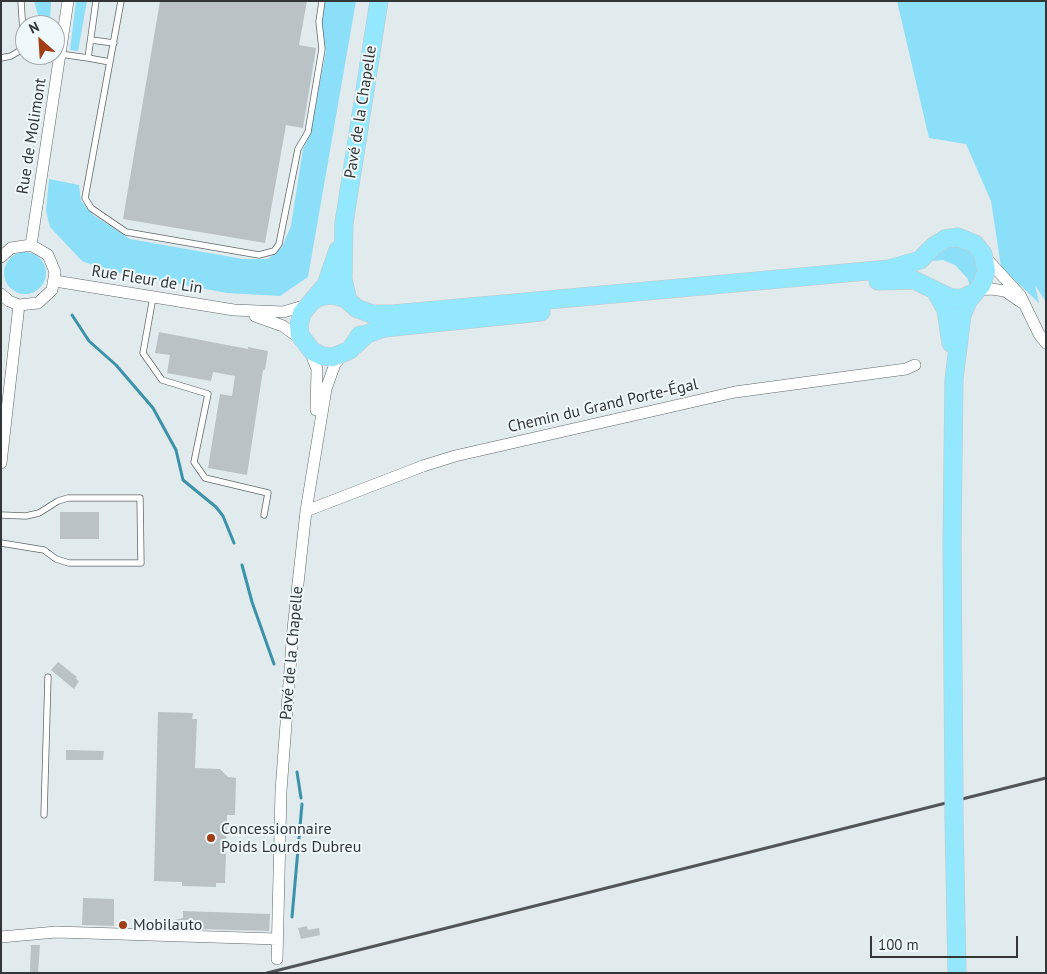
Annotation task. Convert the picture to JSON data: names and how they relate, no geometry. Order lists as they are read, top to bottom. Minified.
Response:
{"streets":{"main road":["Pavé de la Chapelle"],"street":["Rue de Molimont","Rue Fleur de Lin","Chemin du Grand Porte-Égal"]},"crossings":[["Pavé de la Chapelle","Rue Fleur de Lin"],["Pavé de la Chapelle","Chemin du Grand Porte-Égal"]],"places":["Concessionnaire Poids Lourds Dubreu","Mobilauto"],"scale_bar":"100 m","north":"top left"}
